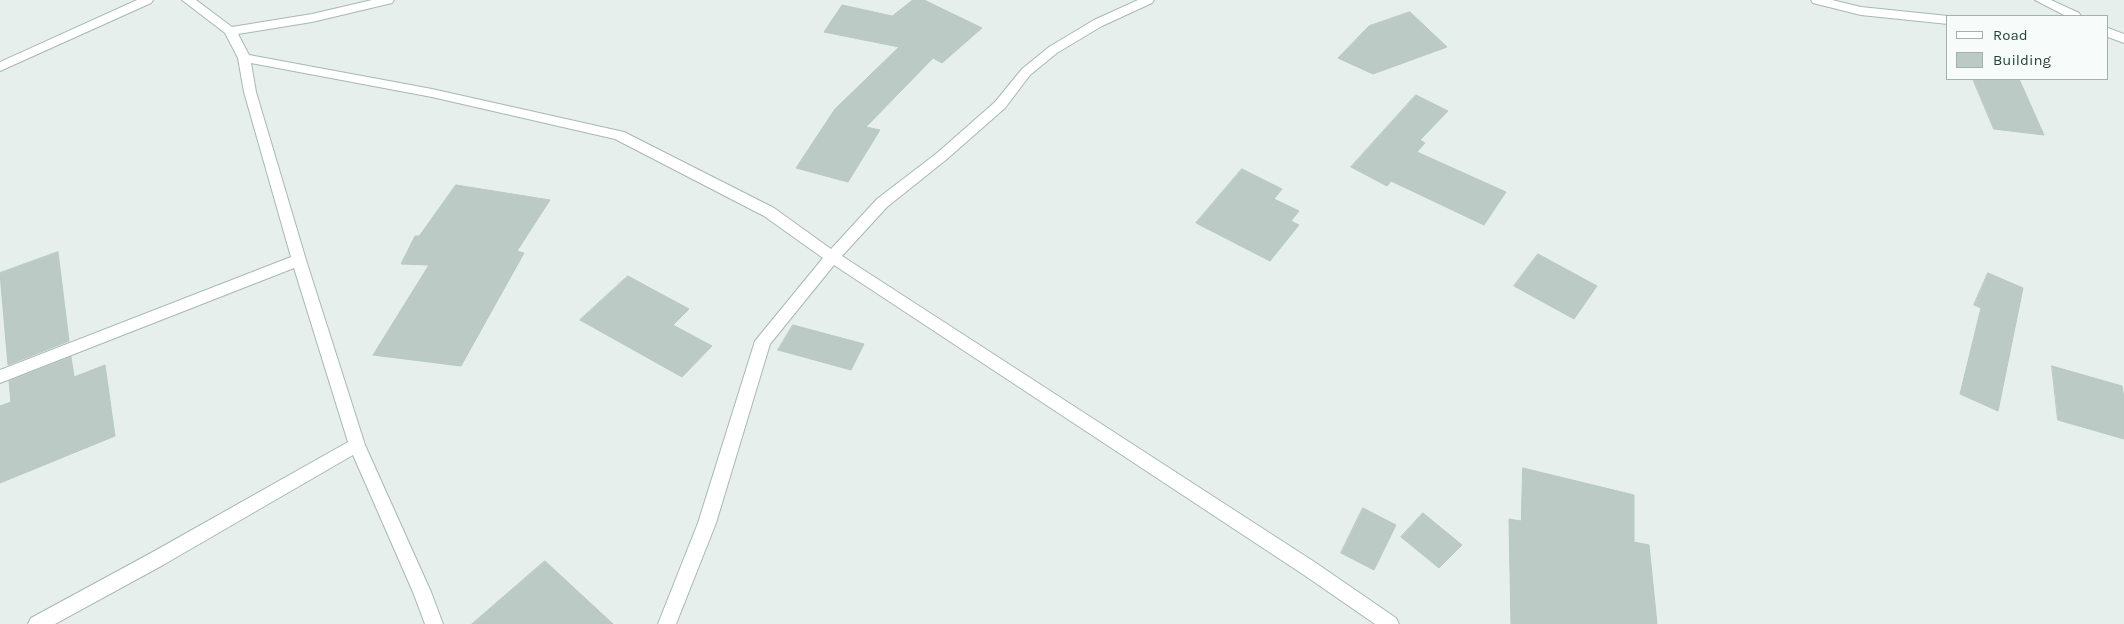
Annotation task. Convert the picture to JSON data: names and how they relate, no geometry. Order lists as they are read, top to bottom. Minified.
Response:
{"legend":["Road","Building"]}
